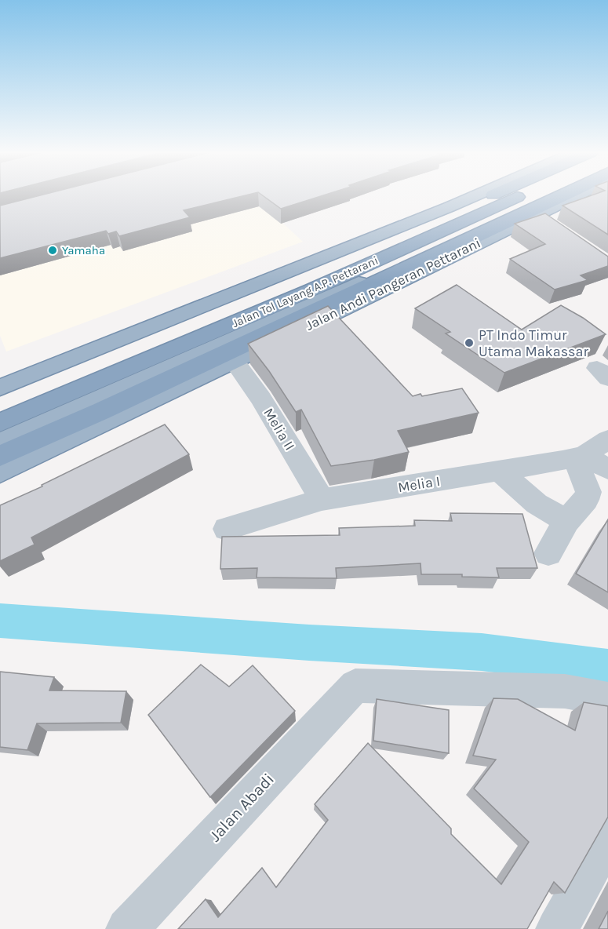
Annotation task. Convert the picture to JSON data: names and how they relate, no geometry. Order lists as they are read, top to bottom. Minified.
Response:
{"streets":{"highway":["Jalan Andi Pangeran Pettarani","Jalan Tol Layang A.P. Pettarani"],"street":["Melia II","Melia I","Jalan Abadi"]},"crossings":[["Jalan Andi Pangeran Pettarani","Melia II"],["Melia II","Melia I"]],"places":["Yamaha","PT Indo Timur Utama Makassar"]}
